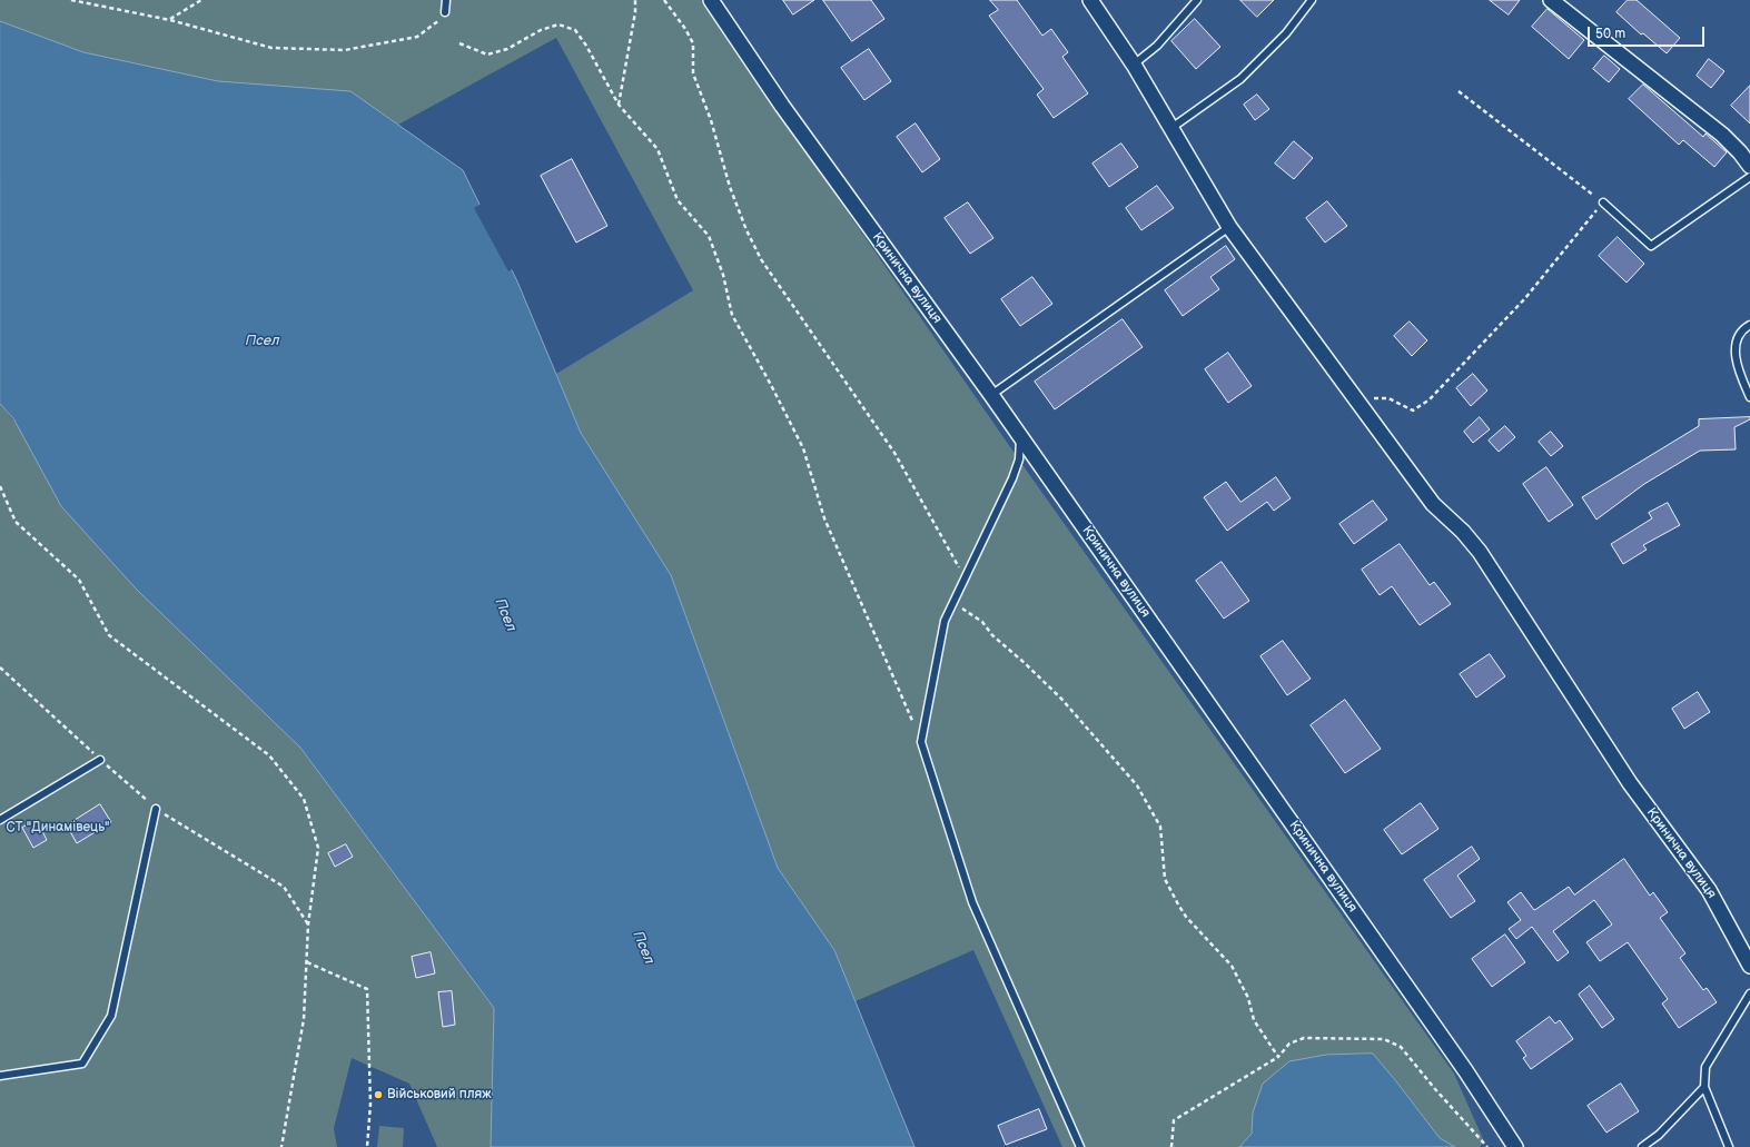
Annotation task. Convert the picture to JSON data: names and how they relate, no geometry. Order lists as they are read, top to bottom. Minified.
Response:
{"streets":{"street":["Кринична вулиця"]},"water":["Псел"],"parks":["СТ \"Динамівець\""],"places":["Військовий пляж"],"scale_bar":"50 m"}
